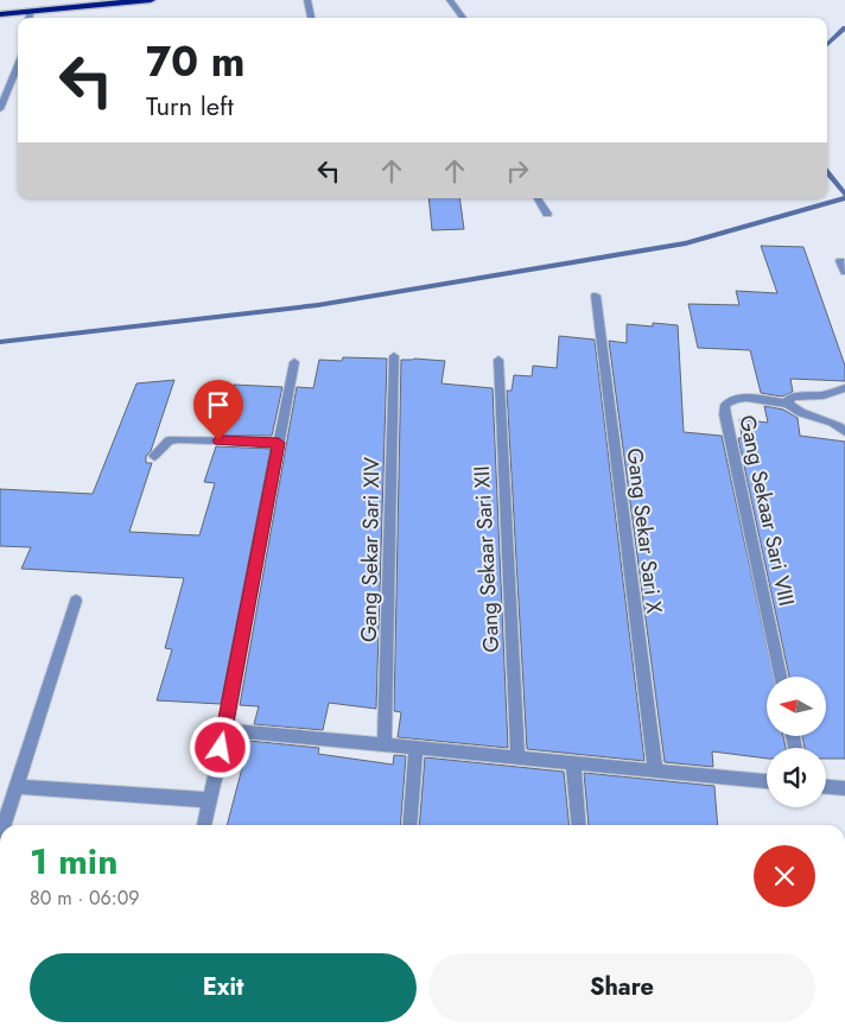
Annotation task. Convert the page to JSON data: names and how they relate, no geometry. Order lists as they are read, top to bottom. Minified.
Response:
{"streets":{"street":["Gang Sekaar Sari VIII","Gang Sekar Sari X","Gang Sekar Sari XIV","Gang Sekaar Sari XII"]},"north":"left","page":{"turn":["70 m","Turn left"],"heading":["1 min","80 m · 06:09"],"buttons":["Exit","Share"]}}
